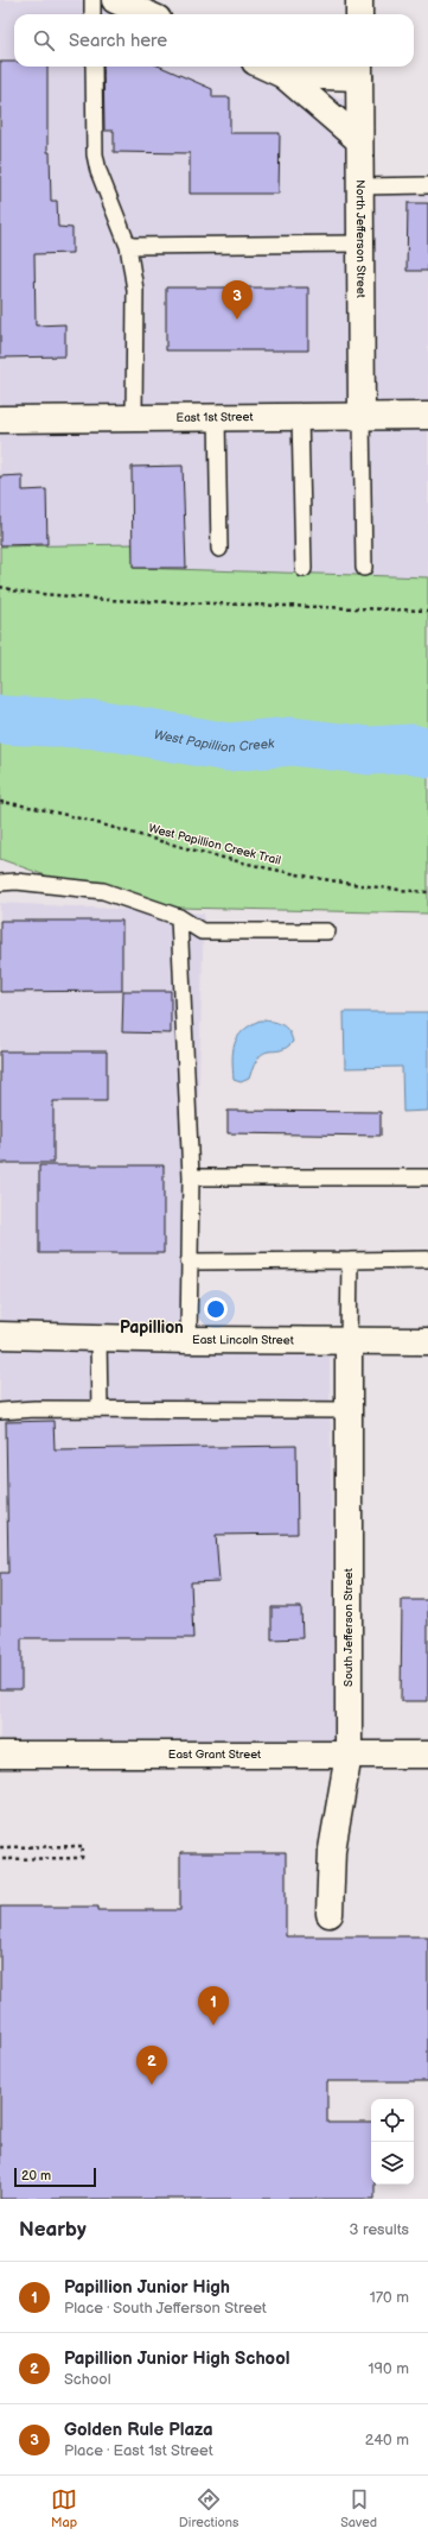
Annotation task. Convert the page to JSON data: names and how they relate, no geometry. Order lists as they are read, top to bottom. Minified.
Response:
{"streets":{"street":["North Jefferson Street","East 1st Street","East Lincoln Street","South Jefferson Street","East Grant Street"],"path":["West Papillion Creek Trail"]},"crossings":[["North Jefferson Street","East 1st Street"],["East Lincoln Street","South Jefferson Street"],["South Jefferson Street","East Grant Street"]],"districts":["Papillion"],"water":["West Papillion Creek"],"scale_bar":"20 m","page":{"search":"Search here","pins":["3","1","2"],"scale":"20 m","heading":["Nearby","3 results"],"list":[{"mark":"1","name":"Papillion Junior High","note":"Place · South Jefferson Street","value":"170 m"},{"mark":"2","name":"Papillion Junior High School","note":"School","value":"190 m"},{"mark":"3","name":"Golden Rule Plaza","note":"Place · East 1st Street","value":"240 m"}],"nav":["Map","Directions","Saved"]}}
